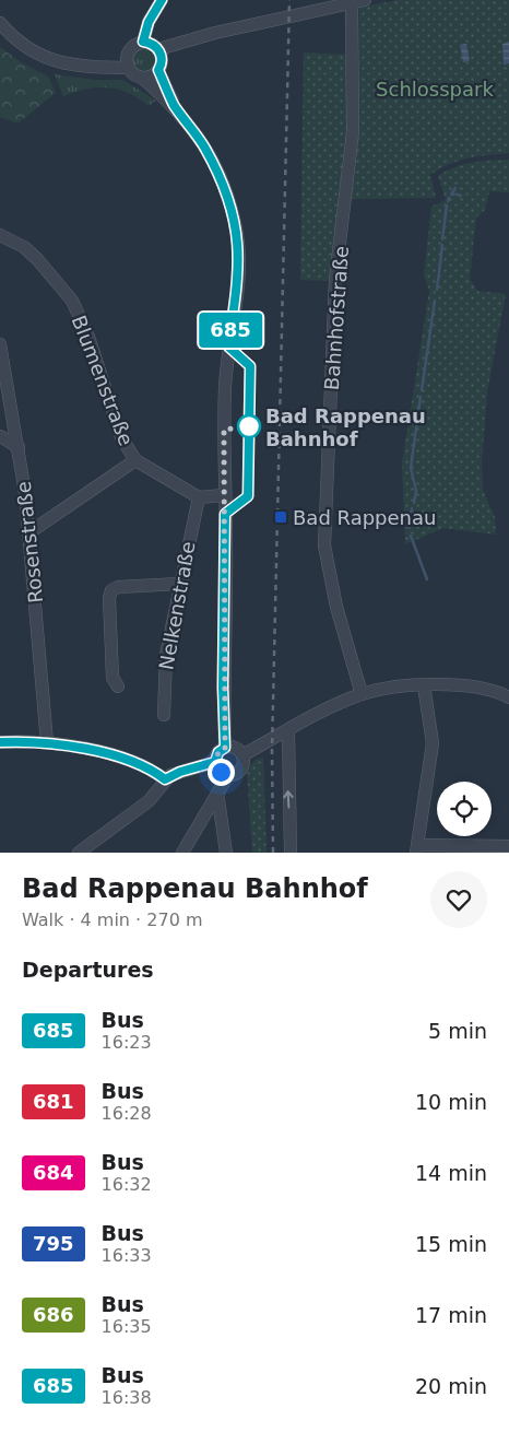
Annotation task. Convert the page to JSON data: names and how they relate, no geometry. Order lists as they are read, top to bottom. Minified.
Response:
{"streets":{"street":["Bahnhofstraße","Blumenstraße","Rosenstraße","Nelkenstraße"]},"crossings":[["Blumenstraße","Nelkenstraße"]],"parks":["Schlosspark"],"places":{"other":["Bad Rappenau Bahnhof"],"transit":["Bad Rappenau"]},"lines":["bus line 685"],"page":{"on_map":"685","heading":[["Bad Rappenau Bahnhof","Walk · 4 min · 270 m"],"Departures"],"list":[{"mark":"685","name":"Bus","note":"16:23","value":"5 min"},{"mark":"681","name":"Bus","note":"16:28","value":"10 min"},{"mark":"684","name":"Bus","note":"16:32","value":"14 min"},{"mark":"795","name":"Bus","note":"16:33","value":"15 min"},{"mark":"686","name":"Bus","note":"16:35","value":"17 min"},{"mark":"685","name":"Bus","note":"16:38","value":"20 min"}]}}
